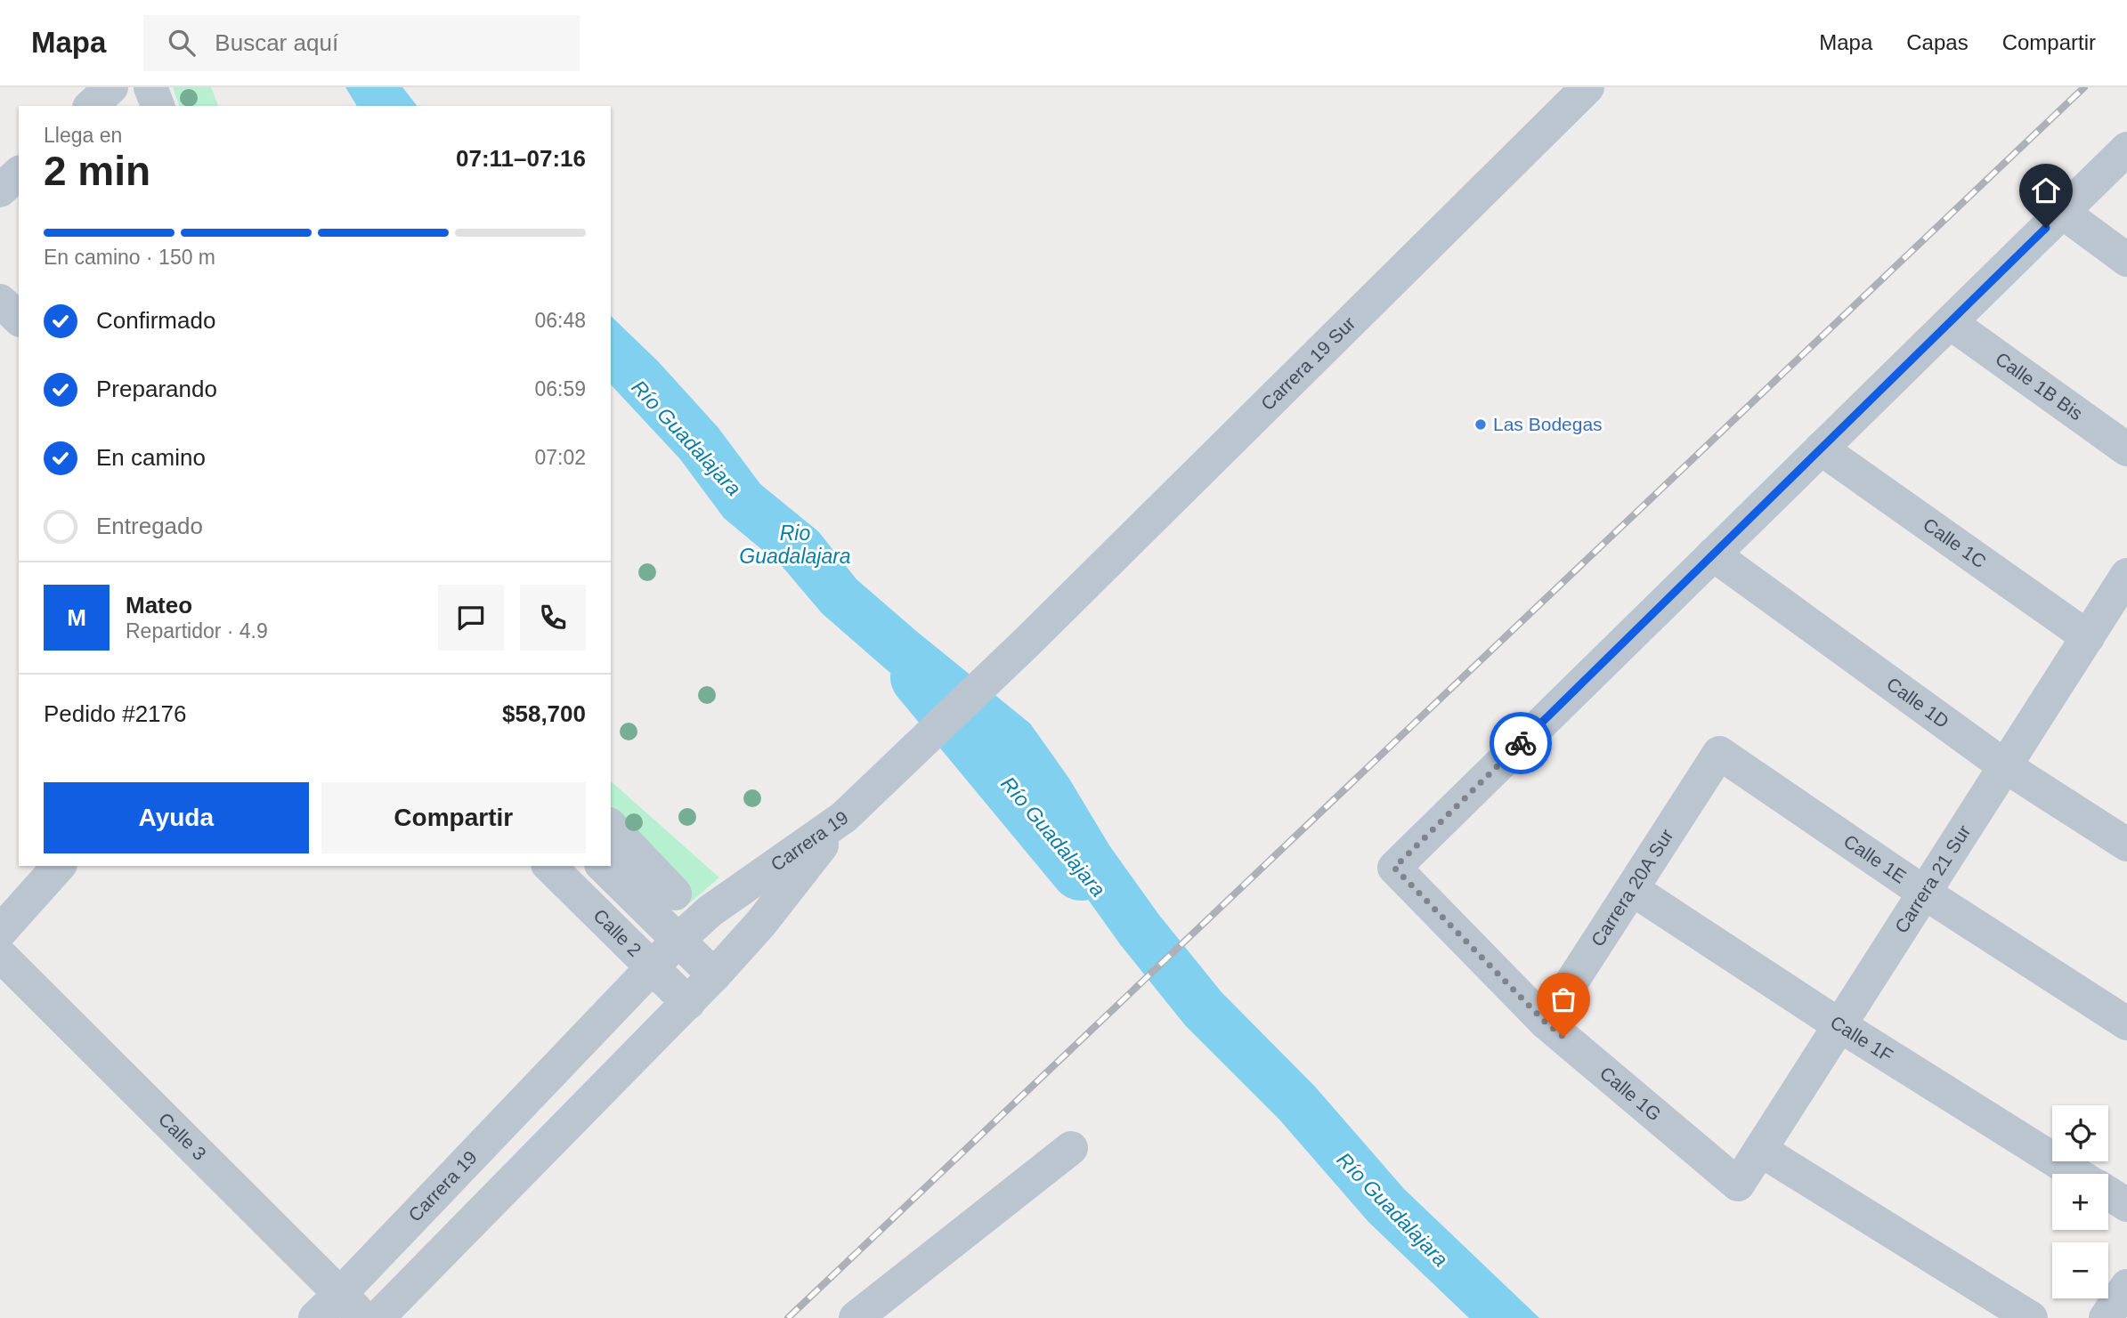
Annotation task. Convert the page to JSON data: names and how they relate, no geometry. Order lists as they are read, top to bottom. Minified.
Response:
{"streets":{"street":["Carrera 19 Sur","Calle 1B Bis","Calle 1C","Calle 1D","Carrera 19","Calle 1E","Carrera 21 Sur","Carrera 20A Sur","Calle 2","Calle 1F","Calle 1G","Calle 3"]},"crossings":[["Carrera 19 Sur","Carrera 19"],["Calle 1C","Carrera 21 Sur"],["Calle 1D","Carrera 21 Sur"],["Calle 1D","Calle 1G"],["Carrera 19","Calle 2"],["Carrera 19","Calle 3"],["Calle 1E","Carrera 21 Sur"],["Calle 1E","Carrera 20A Sur"],["Carrera 21 Sur","Calle 1F"],["Carrera 21 Sur","Calle 1G"],["Carrera 20A Sur","Calle 1F"],["Carrera 20A Sur","Calle 1G"]],"water":["Río Guadalajara","Rio Guadalajara"],"places":["Las Bodegas"],"page":{"header":"Mapa","search":"Buscar aquí","nav":["Mapa","Capas","Compartir"],"heading":["2 min","Llega en","07:11–07:16"],"panel":["Mateo","Repartidor · 4.9","Pedido #2176","$58,700"],"bar":"En camino · 150 m","list":[["Confirmado","06:48"],["Preparando","06:59"],["En camino","07:02"],"Entregado"],"round":"M","buttons":["Ayuda","Compartir"],"map_buttons":["+","−"]}}
